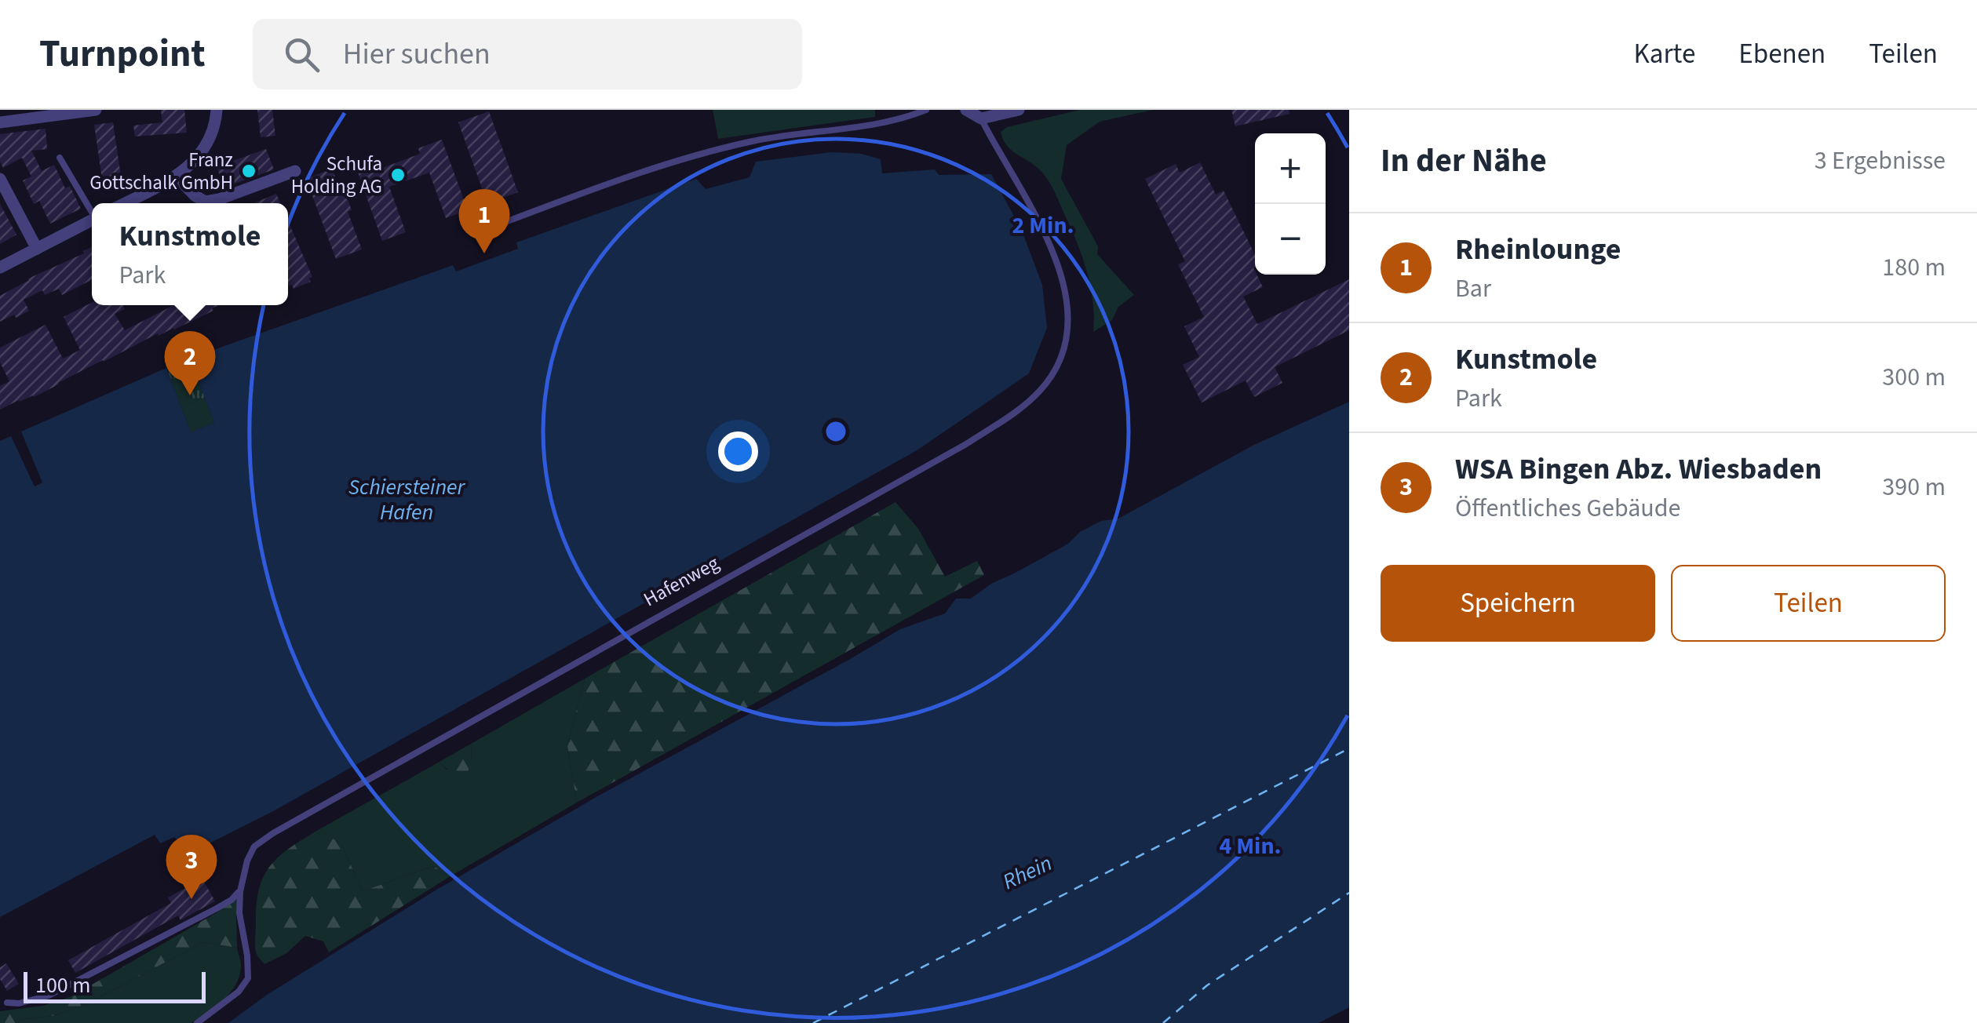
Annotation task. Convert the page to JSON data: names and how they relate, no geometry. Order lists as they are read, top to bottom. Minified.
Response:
{"streets":{"lane":["Hafenweg"]},"water":["Schiersteiner Hafen","Rhein"],"places":["Franz Gottschalk GmbH","Schufa Holding AG"],"scale_bar":"100 m","page":{"header":"Turnpoint","search":"Hier suchen","nav":["Karte","Ebenen","Teilen"],"heading":["In der Nähe","3 Ergebnisse"],"map_buttons":["+","−"],"pins":["1","2","3"],"popup":["Kunstmole","Park"],"list":[{"mark":"1","name":"Rheinlounge","note":"Bar","value":"180 m"},{"mark":"2","name":"Kunstmole","note":"Park","value":"300 m"},{"mark":"3","name":"WSA Bingen Abz. Wiesbaden","note":"Öffentliches Gebäude","value":"390 m"}],"buttons":["Speichern","Teilen"],"scale":"100 m"},"rings":["2 Min.","4 Min."]}
